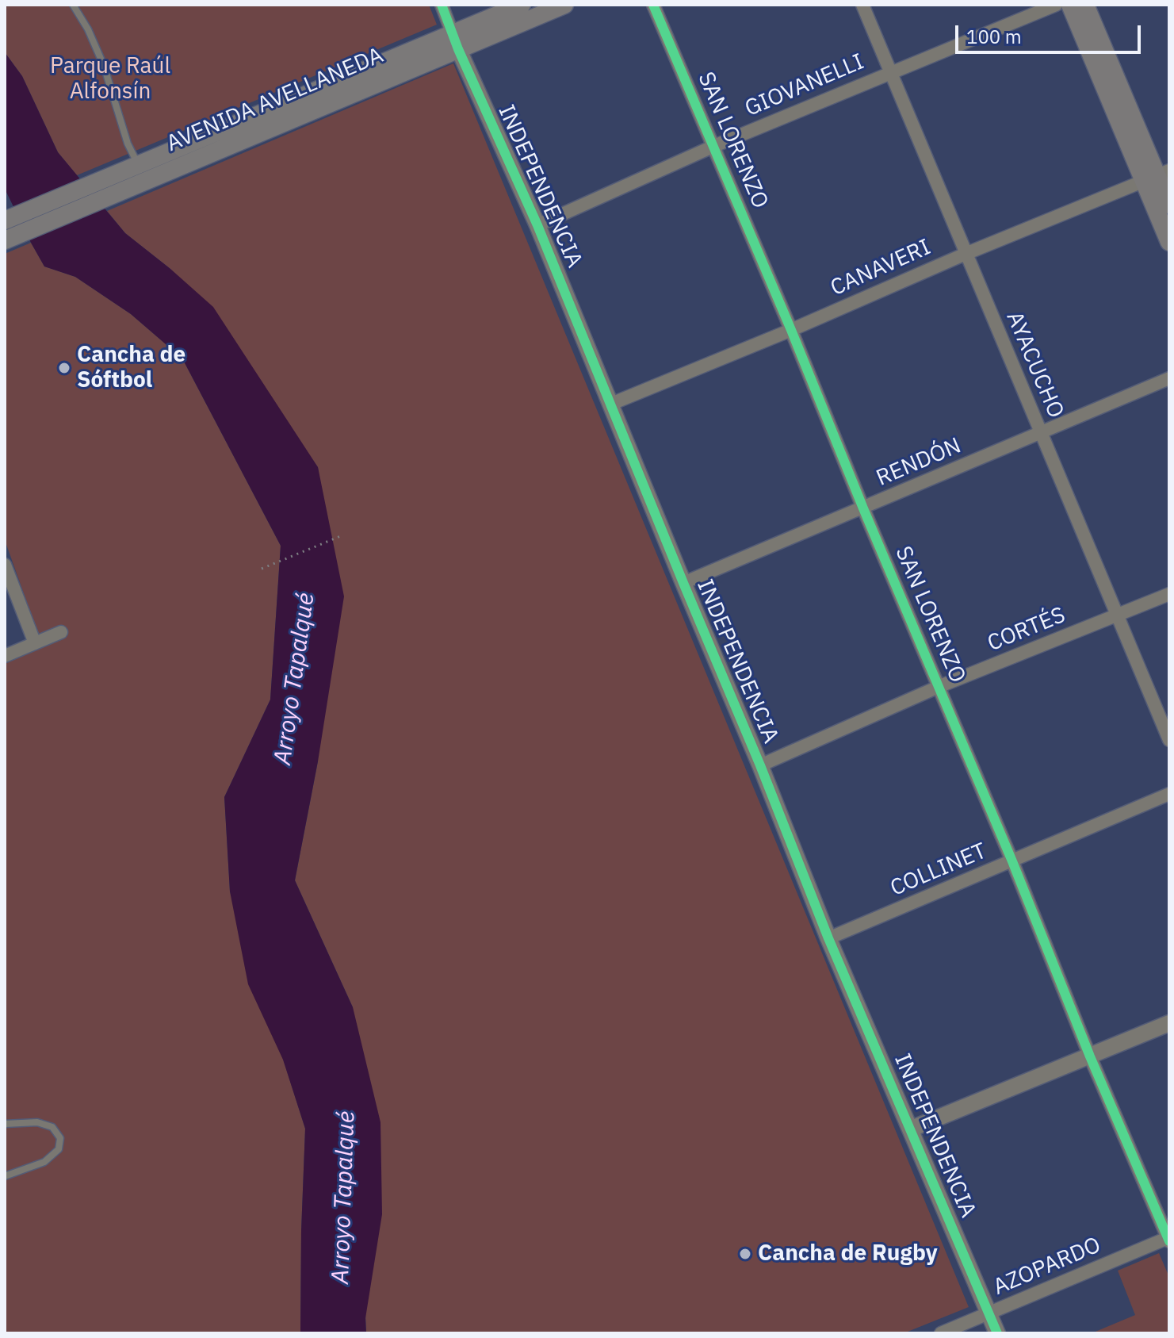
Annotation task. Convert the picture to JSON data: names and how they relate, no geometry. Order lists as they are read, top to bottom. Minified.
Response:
{"streets":{"main road":["AVENIDA AVELLANEDA"],"street":["GIOVANELLI","SAN LORENZO","INDEPENDENCIA","CANAVERI","AYACUCHO","RENDÓN","CORTÉS","COLLINET","AZOPARDO"]},"crossings":[["GIOVANELLI","SAN LORENZO"],["GIOVANELLI","INDEPENDENCIA"],["GIOVANELLI","AYACUCHO"],["AVENIDA AVELLANEDA","INDEPENDENCIA"],["SAN LORENZO","CANAVERI"],["SAN LORENZO","RENDÓN"],["SAN LORENZO","CORTÉS"],["SAN LORENZO","COLLINET"],["SAN LORENZO","AZOPARDO"],["INDEPENDENCIA","CANAVERI"],["INDEPENDENCIA","RENDÓN"],["INDEPENDENCIA","CORTÉS"],["INDEPENDENCIA","COLLINET"],["INDEPENDENCIA","AZOPARDO"],["CANAVERI","AYACUCHO"],["AYACUCHO","RENDÓN"],["AYACUCHO","CORTÉS"]],"water":["Arroyo Tapalqué"],"parks":["Parque Raúl Alfonsín"],"places":["Cancha de Sóftbol","Cancha de Rugby"],"scale_bar":"100 m"}
